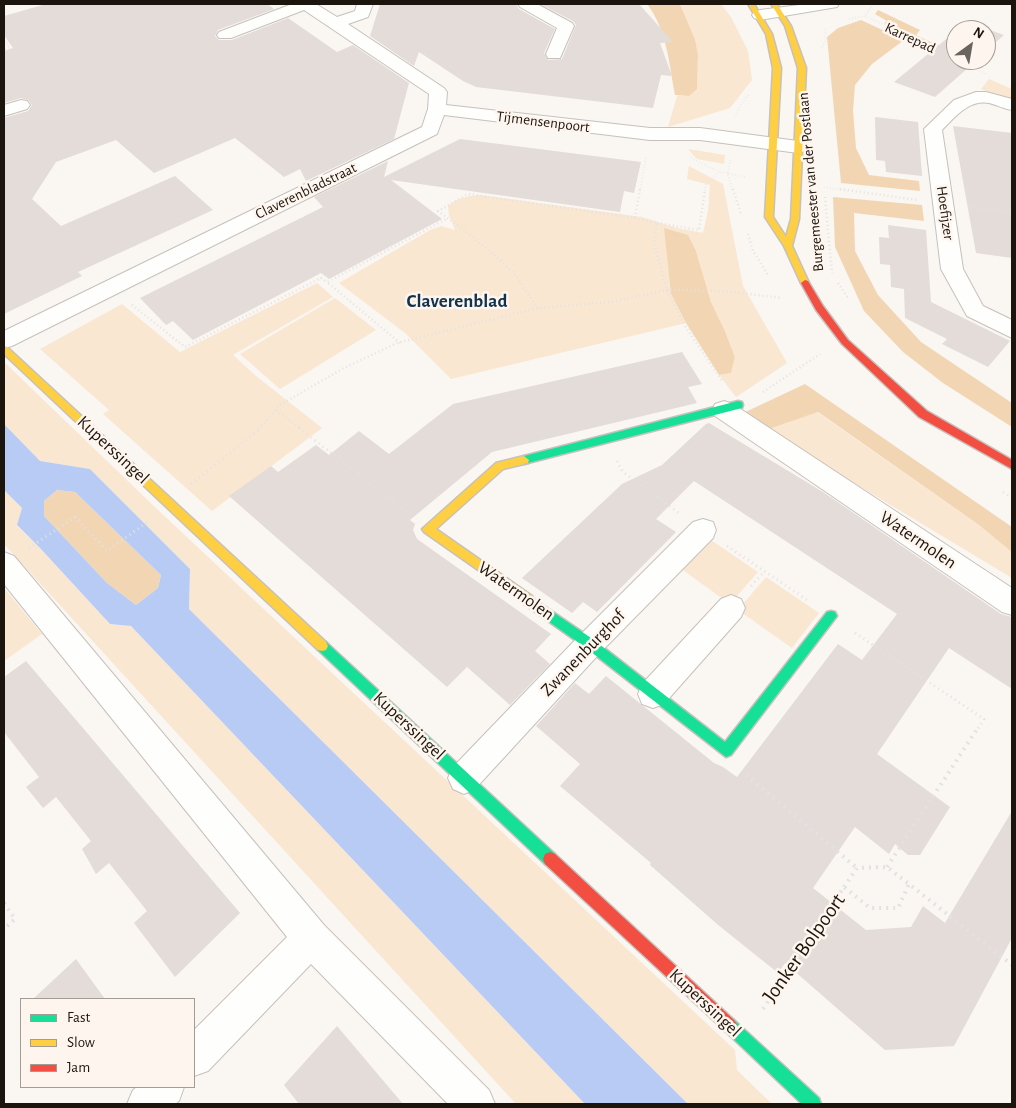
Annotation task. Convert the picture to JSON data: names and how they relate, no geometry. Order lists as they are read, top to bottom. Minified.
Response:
{"streets":{"street":["Tijmensenpoort","Burgemeester van der Postlaan","Claverenbladstraat","Hoefijzer","Kuperssingel","Watermolen","Zwanenburghof"],"path":["Karrepad","Jonker Bolpoort"]},"crossings":[["Tijmensenpoort","Burgemeester van der Postlaan"],["Tijmensenpoort","Claverenbladstraat"],["Kuperssingel","Zwanenburghof"],["Kuperssingel","Jonker Bolpoort"],["Watermolen","Zwanenburghof"]],"districts":["Claverenblad"],"legend":["Fast","Slow","Jam"],"north":"top right"}
